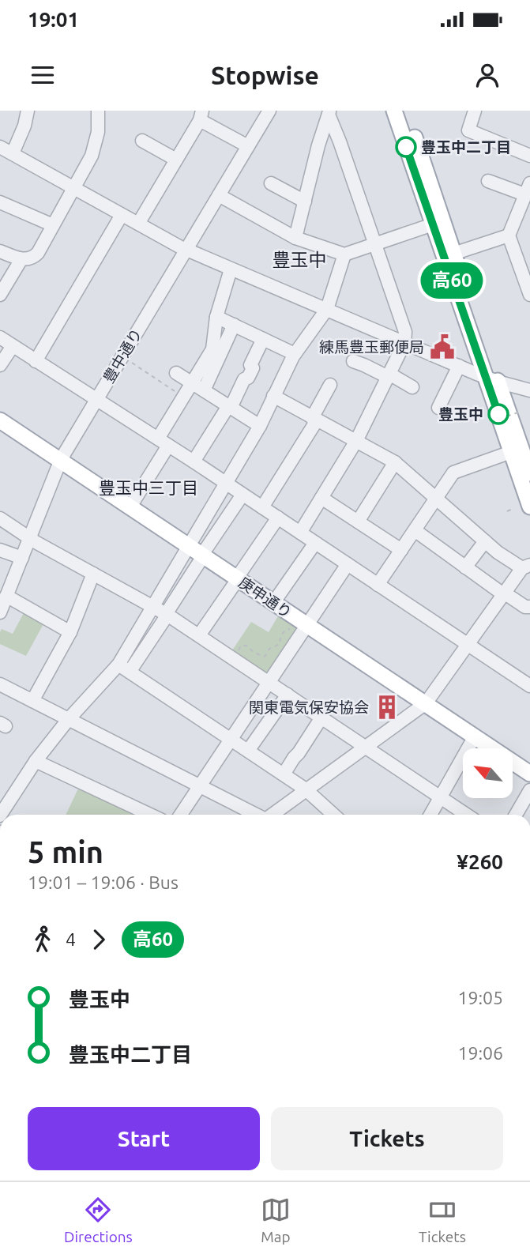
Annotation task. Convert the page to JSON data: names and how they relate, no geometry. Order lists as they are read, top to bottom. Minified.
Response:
{"streets":{"main road":["庚申通り"],"street":["豊中通り"]},"crossings":[["豊中通り","庚申通り"]],"districts":["豊玉中","豊玉中三丁目"],"places":{"other":["豊玉中二丁目","豊玉中"],"public building":["練馬豊玉郵便局"],"building":["関東電気保安協会"]},"lines":["bus line 高60"],"north":"top left","page":{"status":"19:01","header":"Stopwise","on_map":"高60","heading":["5 min","19:01 – 19:06 · Bus","¥260"],"legs":["4","高60"],"list":[{"name":"豊玉中","value":"19:05"},{"name":"豊玉中二丁目","value":"19:06"}],"buttons":["Start","Tickets"],"tabs":["Directions","Map","Tickets"]}}
